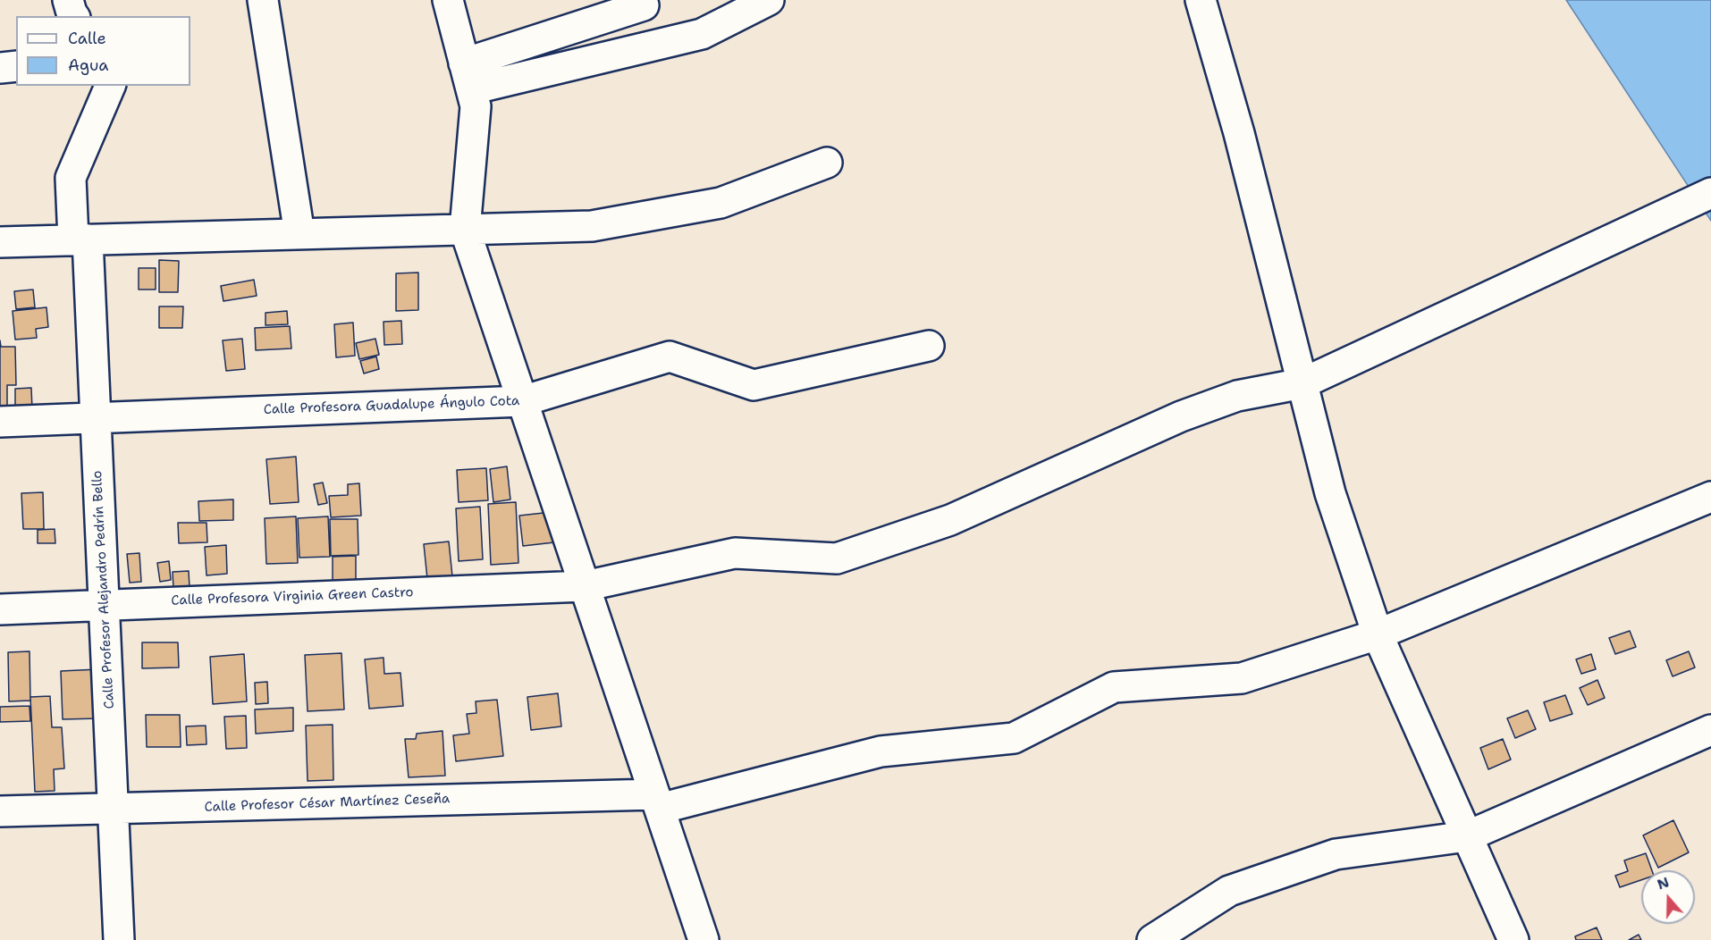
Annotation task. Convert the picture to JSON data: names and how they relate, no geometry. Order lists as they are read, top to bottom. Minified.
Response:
{"streets":{"street":["Calle Profesora Guadalupe Ángulo Cota","Calle Profesor Alejandro Pedrín Bello","Calle Profesora Virginia Green Castro","Calle Profesor César Martínez Ceseña"]},"crossings":[["Calle Profesora Guadalupe Ángulo Cota","Calle Profesor Alejandro Pedrín Bello"],["Calle Profesor Alejandro Pedrín Bello","Calle Profesora Virginia Green Castro"],["Calle Profesor Alejandro Pedrín Bello","Calle Profesor César Martínez Ceseña"]],"legend":["Calle","Agua"],"north":"top"}
